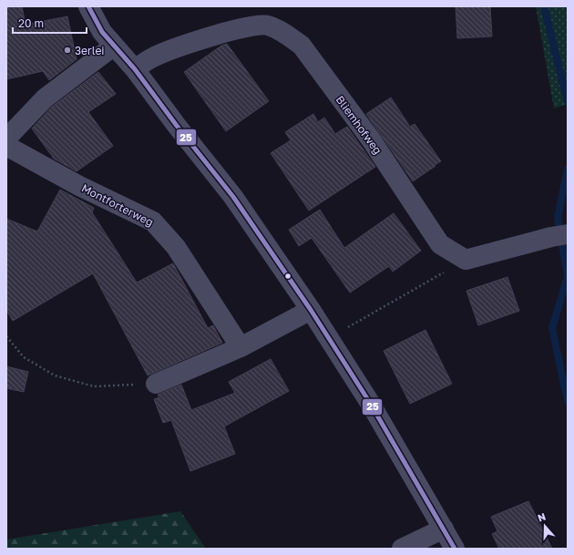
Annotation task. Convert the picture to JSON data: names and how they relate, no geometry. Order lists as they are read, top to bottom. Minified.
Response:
{"streets":{"street":["Bliemhofweg","Montforterweg"]},"places":["3erlei"],"lines":["transit line 25"],"scale_bar":"20 m","north":"top"}
